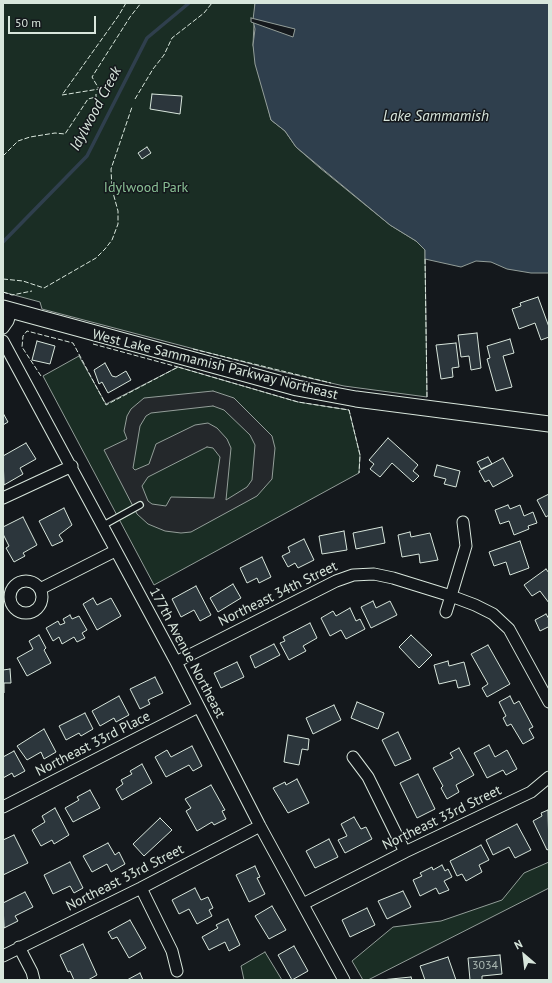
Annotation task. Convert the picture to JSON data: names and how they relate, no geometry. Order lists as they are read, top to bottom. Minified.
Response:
{"streets":{"main road":["West Lake Sammamish Parkway Northeast"],"street":["Northeast 34th Street","177th Avenue Northeast","Northeast 33rd Place","Northeast 33rd Street"]},"crossings":[["Northeast 34th Street","177th Avenue Northeast"],["177th Avenue Northeast","Northeast 33rd Place"],["177th Avenue Northeast","Northeast 33rd Street"]],"water":["Idylwood Creek","Lake Sammamish"],"parks":["Idylwood Park"],"house_numbers":["3034"],"scale_bar":"50 m","north":"top left"}
